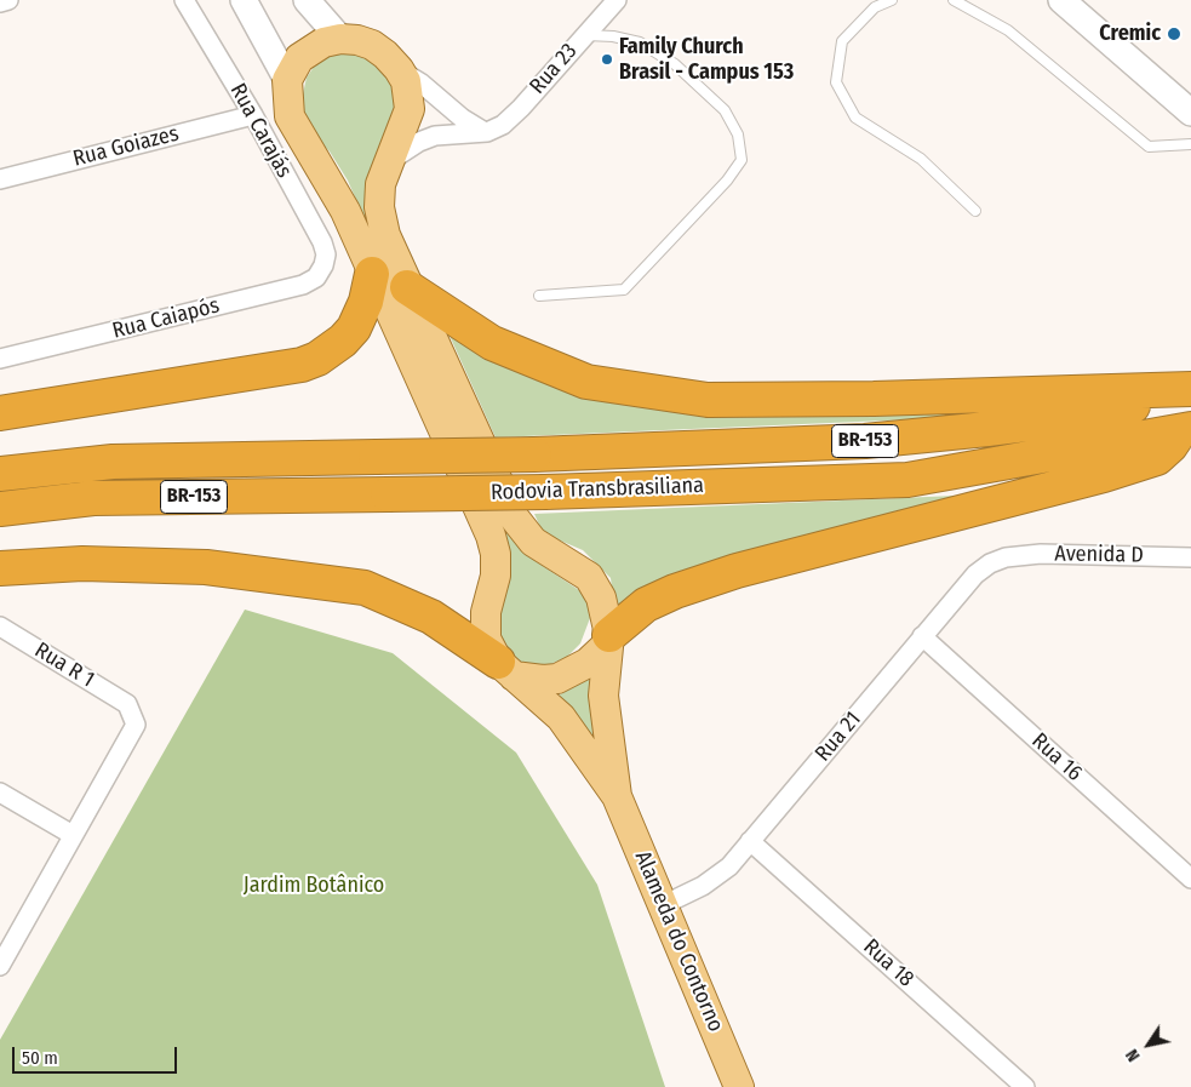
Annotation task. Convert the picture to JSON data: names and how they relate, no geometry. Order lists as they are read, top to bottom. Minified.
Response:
{"streets":{"highway":["BR-153","Rodovia Transbrasiliana"],"main road":["Alameda do Contorno"],"street":["Rua 23","Rua Carajás","Rua Goiazes","Rua Caiapós","Avenida D","Rua R 1","Rua 21","Rua 16","Rua 18"]},"crossings":[["Rua 23","Alameda do Contorno"],["Rua Carajás","Rua Goiazes"],["Rua Carajás","Rua Caiapós"],["Avenida D","Rua 21"],["Rua 21","Rua 16"],["Rua 21","Alameda do Contorno"],["Rua 21","Rua 18"]],"parks":["Jardim Botânico"],"places":["Cremic","Family Church Brasil - Campus 153"],"scale_bar":"50 m","north":"bottom left"}
